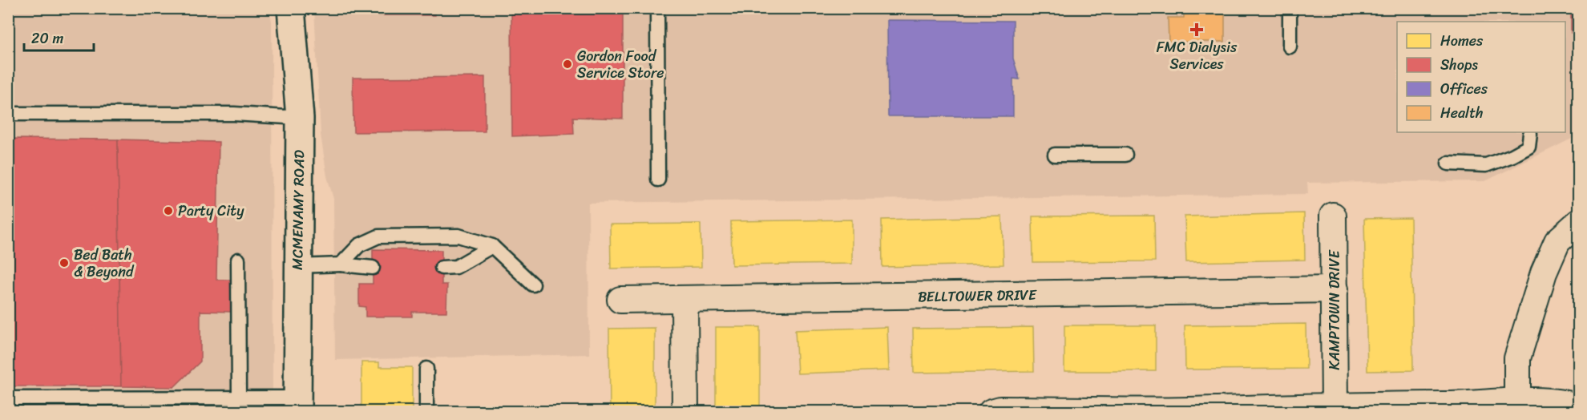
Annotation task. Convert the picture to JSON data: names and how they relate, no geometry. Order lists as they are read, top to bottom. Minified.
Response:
{"streets":{"street":["MCMENAMY ROAD","BELLTOWER DRIVE","KAMPTOWN DRIVE"]},"crossings":[["BELLTOWER DRIVE","KAMPTOWN DRIVE"]],"places":{"health":["FMC Dialysis Services"],"other":["Gordon Food Service Store","Party City","Bed Bath & Beyond"]},"legend":["Homes","Shops","Offices","Health"],"scale_bar":"20 m"}
